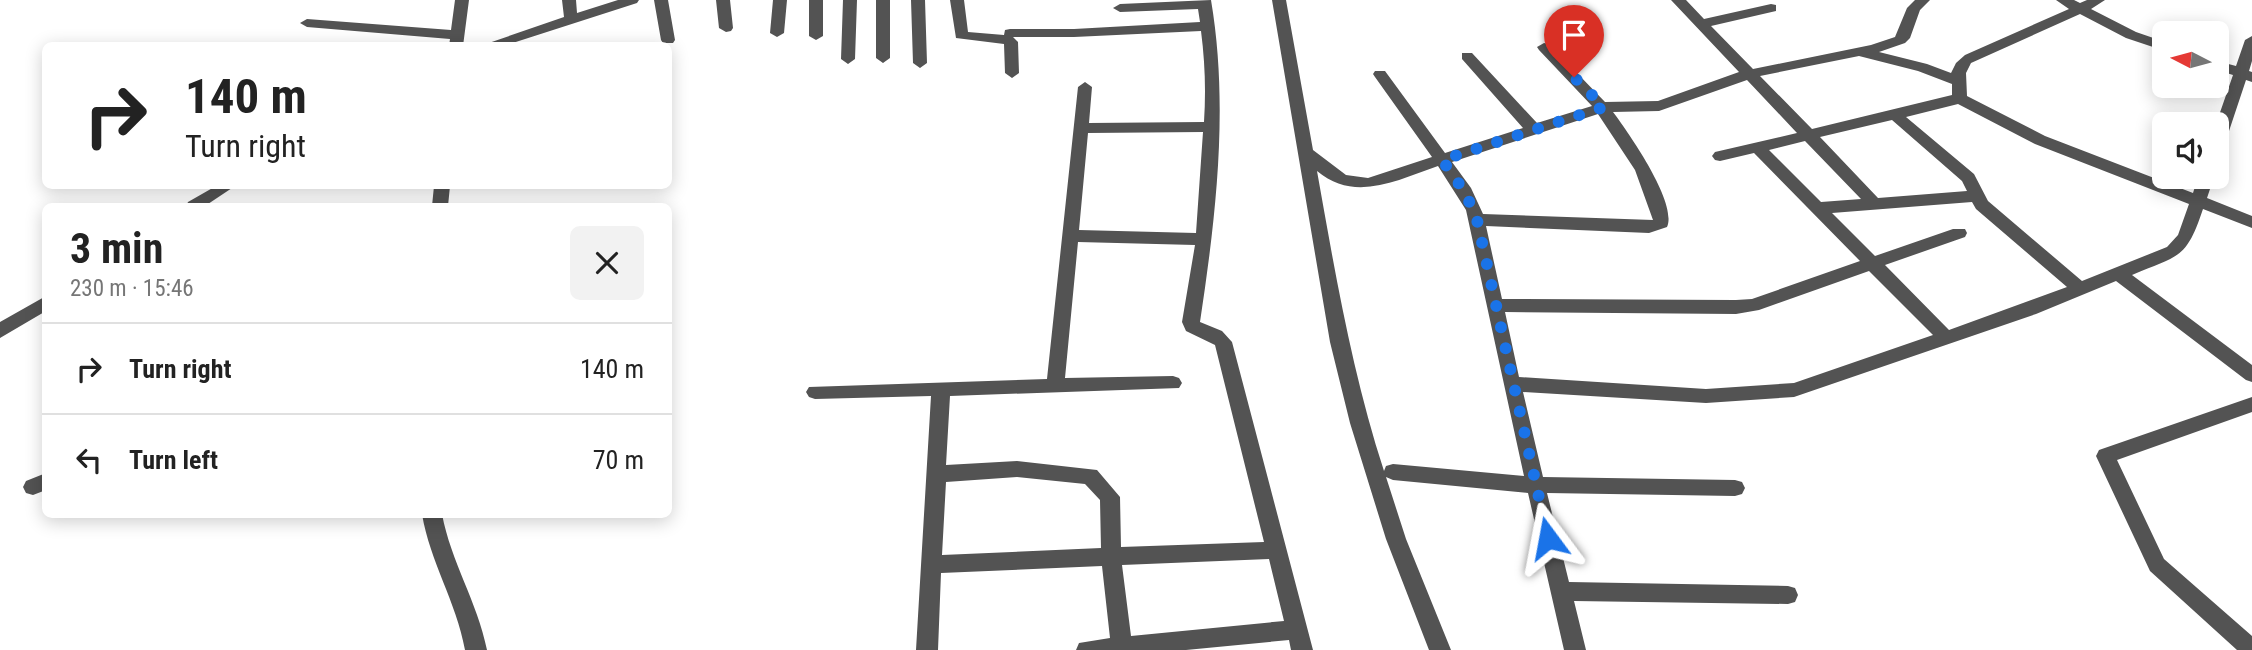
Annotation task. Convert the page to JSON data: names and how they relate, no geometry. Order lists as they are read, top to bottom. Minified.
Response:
{"north":"left","page":{"turn":["140 m","Turn right"],"heading":["3 min","230 m · 15:46"],"list":[{"name":"Turn right","value":"140 m"},{"name":"Turn left","value":"70 m"}]}}
